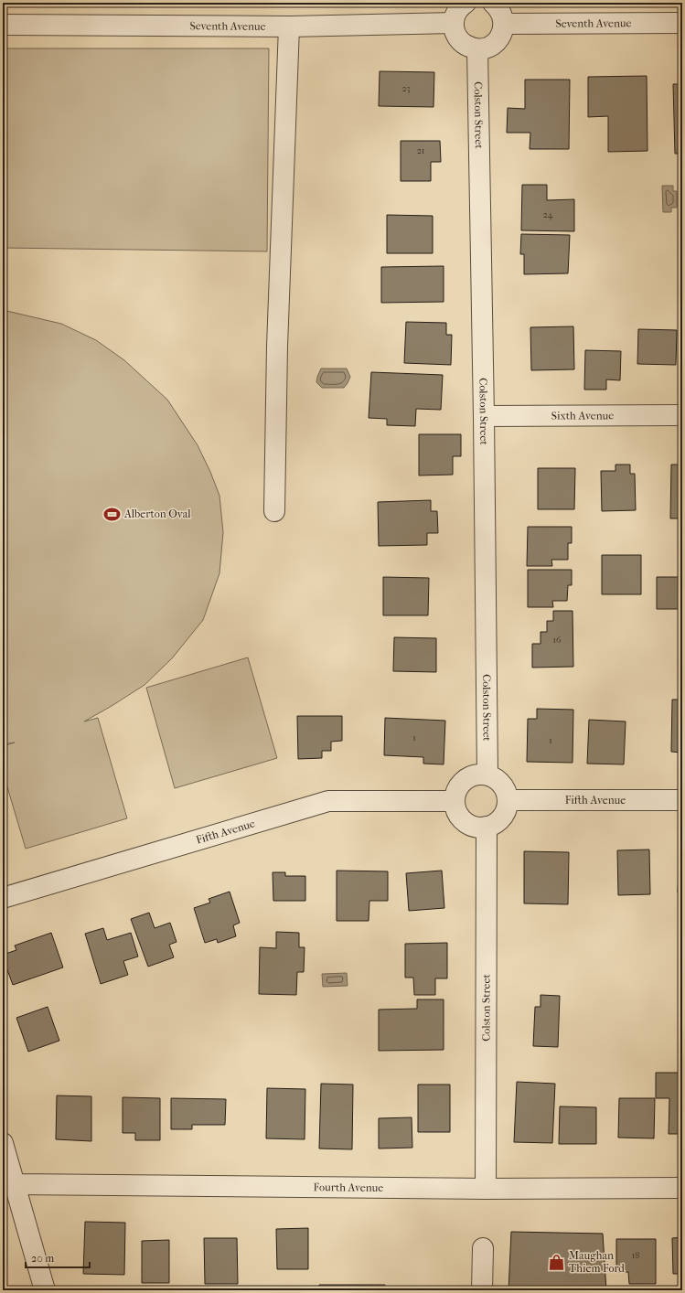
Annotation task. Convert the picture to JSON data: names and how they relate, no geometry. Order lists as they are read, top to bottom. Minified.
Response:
{"streets":{"street":["Seventh Avenue","Colston Street","Sixth Avenue","Fifth Avenue","Fourth Avenue"]},"crossings":[["Colston Street","Sixth Avenue"],["Colston Street","Fifth Avenue"],["Colston Street","Fourth Avenue"]],"places":{"sports":["Alberton Oval"],"shop":["Maughan Thiem Ford"]},"house_numbers":["23","21","24","16","1","1","18"],"scale_bar":"20 m"}
